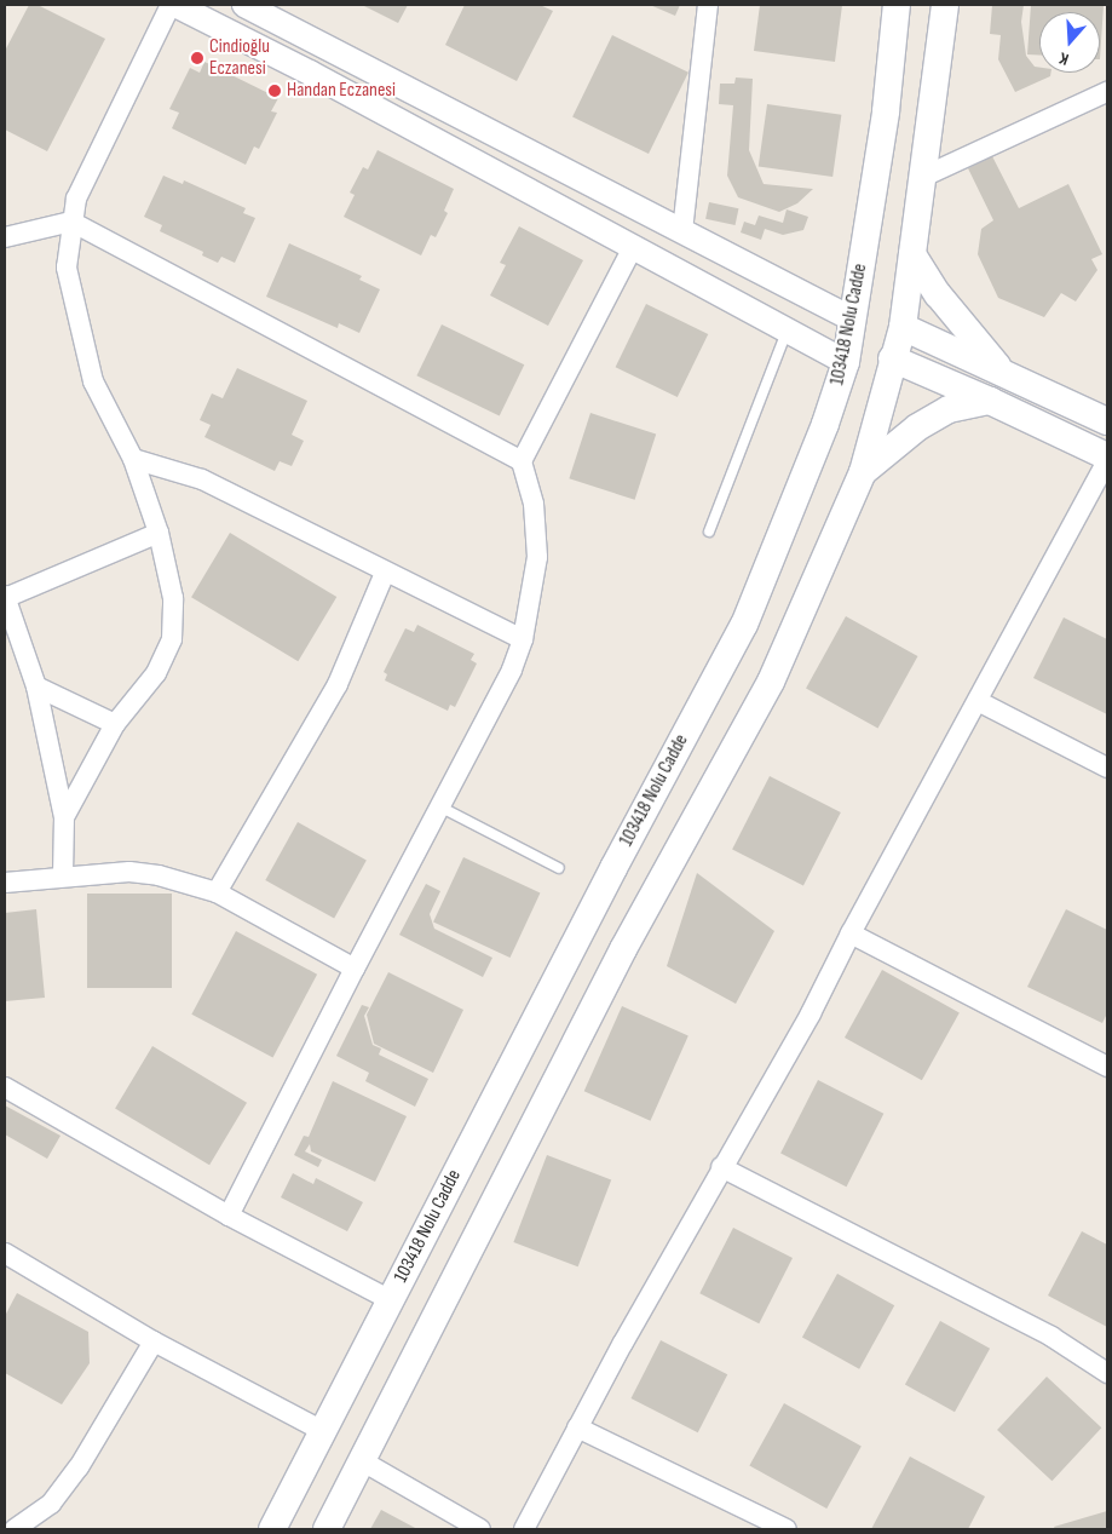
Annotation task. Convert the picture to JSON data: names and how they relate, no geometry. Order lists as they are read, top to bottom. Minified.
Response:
{"streets":{"main road":["103418 Nolu Cadde"]},"places":["Cindioğlu Eczanesi","Handan Eczanesi"],"north":"bottom"}
